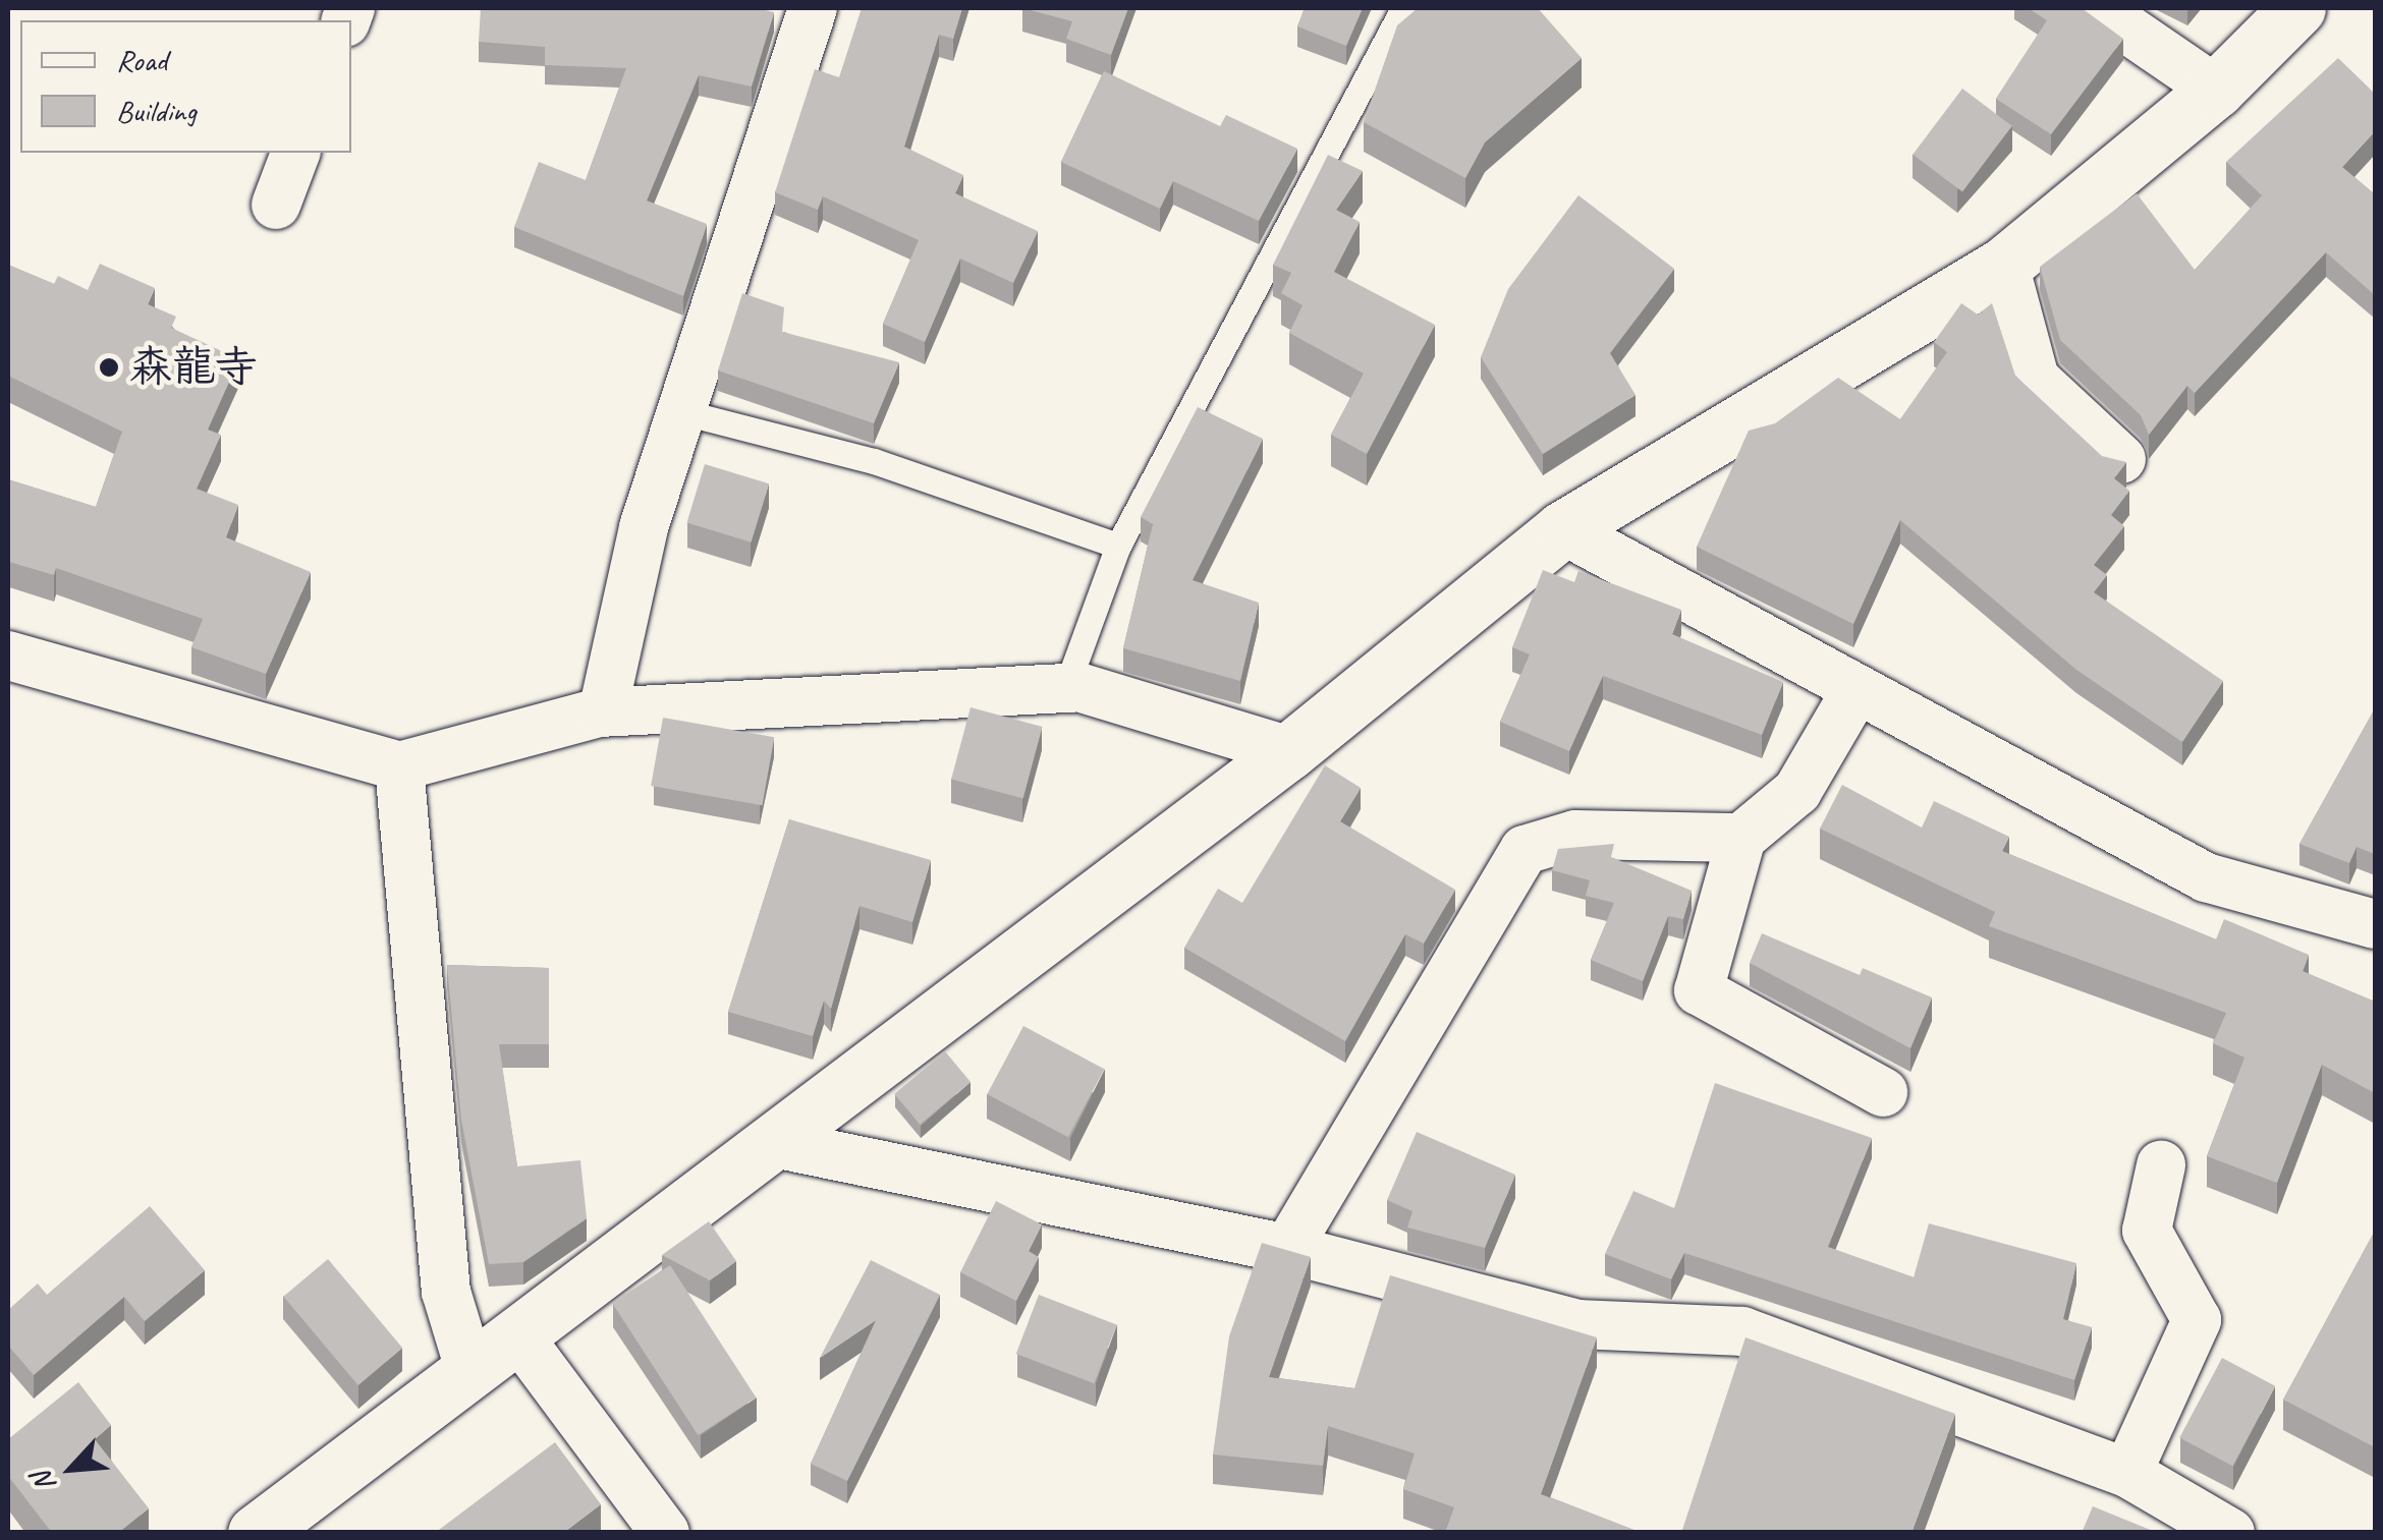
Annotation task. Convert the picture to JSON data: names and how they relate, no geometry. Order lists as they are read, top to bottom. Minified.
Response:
{"places":["森龍寺"],"legend":["Road","Building"],"north":"bottom left"}
